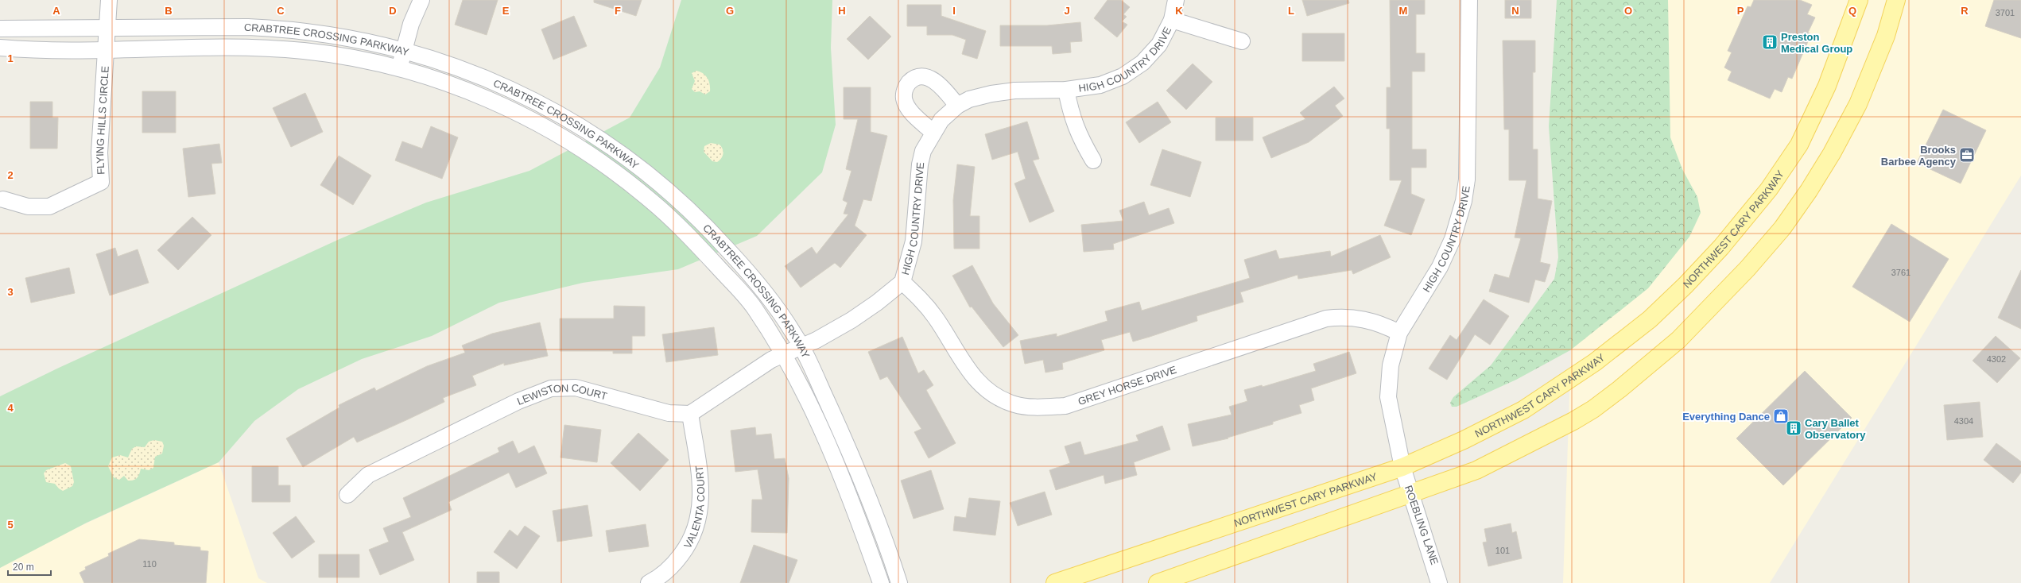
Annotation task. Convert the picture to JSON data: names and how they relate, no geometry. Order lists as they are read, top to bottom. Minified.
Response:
{"streets":{"main road":["NORTHWEST CARY PARKWAY"],"street":["CRABTREE CROSSING PARKWAY","HIGH COUNTRY DRIVE","FLYING HILLS CIRCLE","GREY HORSE DRIVE","LEWISTON COURT","VALENTA COURT","ROEBLING LANE"]},"crossings":[["CRABTREE CROSSING PARKWAY","HIGH COUNTRY DRIVE"],["CRABTREE CROSSING PARKWAY","FLYING HILLS CIRCLE"],["HIGH COUNTRY DRIVE","NORTHWEST CARY PARKWAY"],["HIGH COUNTRY DRIVE","GREY HORSE DRIVE"],["HIGH COUNTRY DRIVE","ROEBLING LANE"],["NORTHWEST CARY PARKWAY","ROEBLING LANE"],["LEWISTON COURT","VALENTA COURT"]],"places":{"building":["Preston Medical Group","Cary Ballet Observatory"],"office":["Brooks Barbee Agency"],"shop":["Everything Dance"]},"house_numbers":["3701","3761","4302","4304","101","110"],"scale_bar":"20 m","grid":{"columns":["A","B","C","D","E","F","G","H","I","J","K","L","M","N","O","P","Q","R"],"rows":["1","2","3","4","5"]}}
